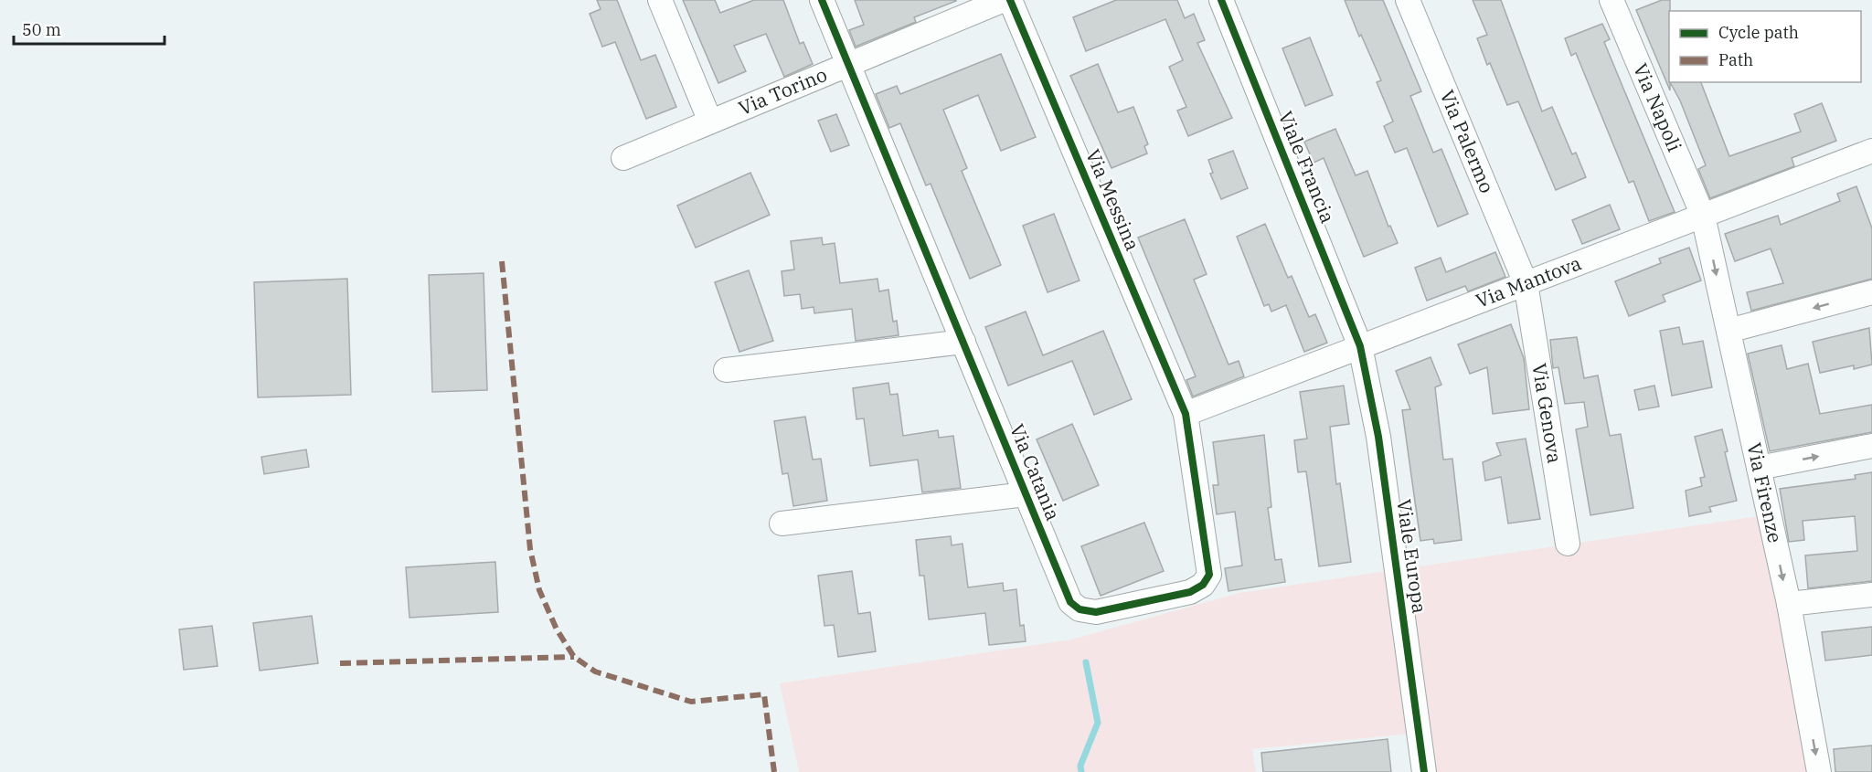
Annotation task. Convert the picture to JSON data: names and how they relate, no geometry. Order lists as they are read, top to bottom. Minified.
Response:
{"streets":{"street":["Via Torino","Via Napoli","Via Palermo","Viale Francia","Via Messina","Via Mantova","Via Genova","Via Catania","Via Firenze","Viale Europa"]},"crossings":[["Via Torino","Via Catania"],["Via Napoli","Via Mantova"],["Via Napoli","Via Firenze"],["Via Palermo","Via Mantova"],["Via Palermo","Via Genova"],["Viale Francia","Via Mantova"],["Viale Francia","Viale Europa"],["Via Messina","Via Mantova"],["Via Messina","Via Catania"],["Via Mantova","Via Genova"],["Via Mantova","Via Catania"],["Via Mantova","Via Firenze"],["Via Mantova","Viale Europa"]],"one_way":["Via Firenze"],"legend":["Cycle path","Path"],"scale_bar":"50 m"}
